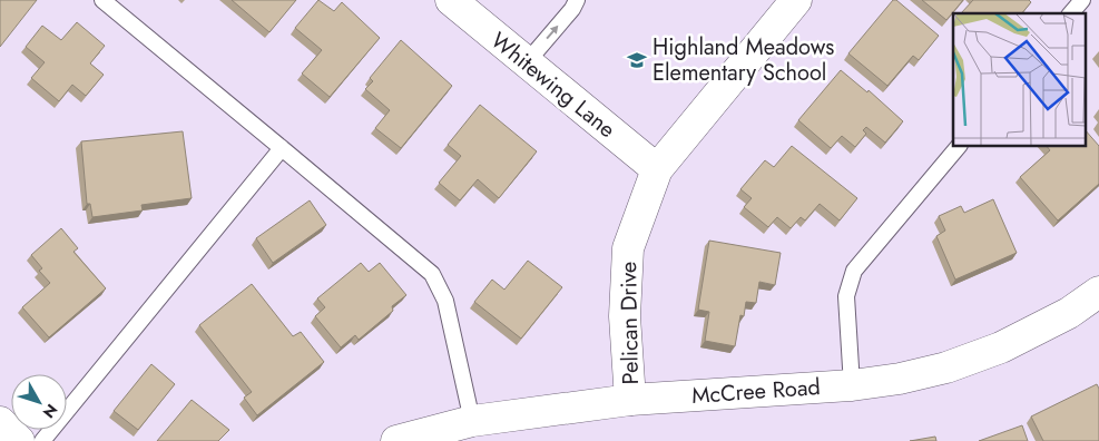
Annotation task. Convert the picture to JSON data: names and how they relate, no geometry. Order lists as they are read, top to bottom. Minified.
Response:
{"streets":{"street":["Whitewing Lane","Pelican Drive","McCree Road"]},"crossings":[["Whitewing Lane","Pelican Drive"],["Pelican Drive","McCree Road"]],"places":{"school or university":["Highland Meadows Elementary School"]},"north":"bottom right"}
